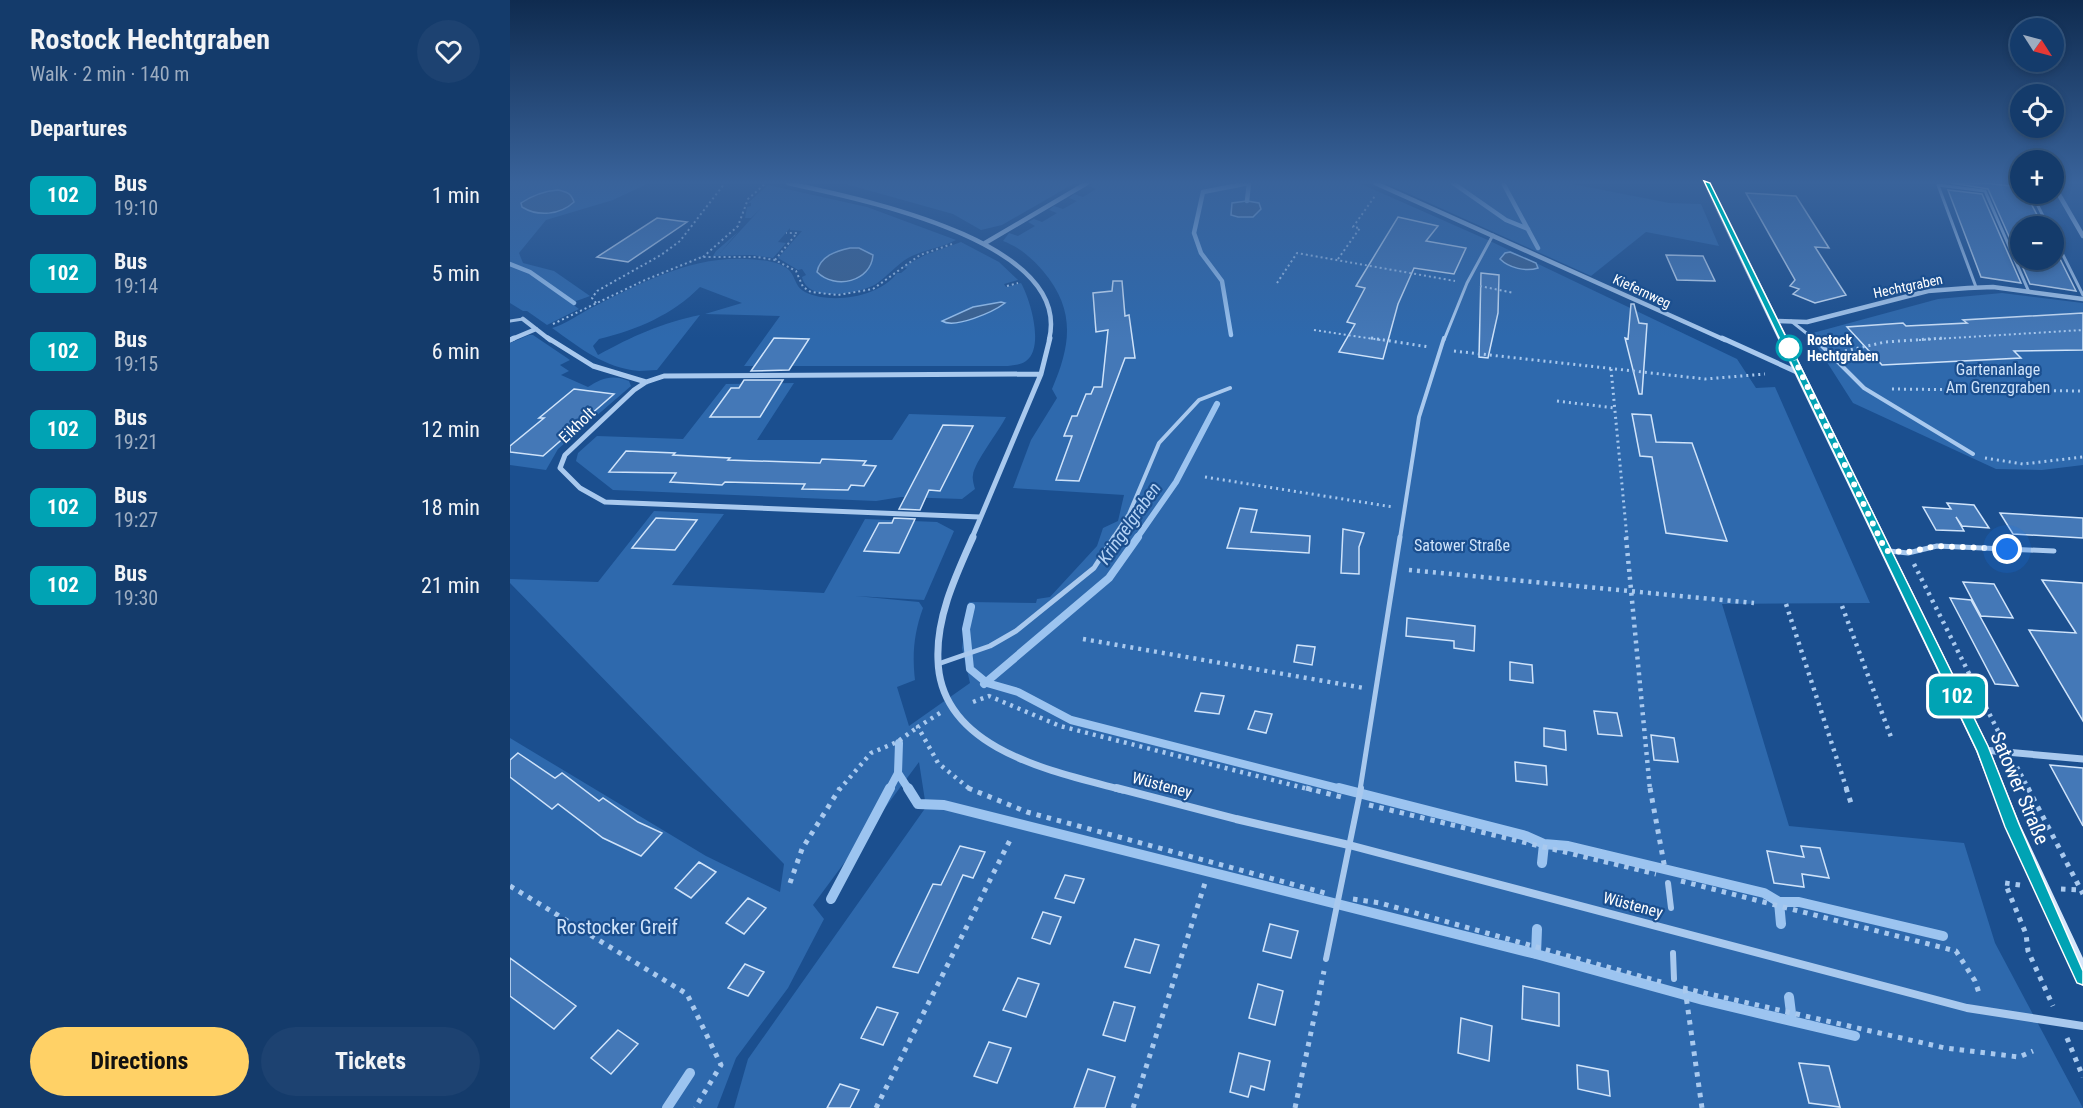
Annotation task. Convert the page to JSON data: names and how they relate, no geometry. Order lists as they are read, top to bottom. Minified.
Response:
{"streets":{"main road":["Satower Straße"],"street":["Hechtgraben","Kiefernweg","Eikholt","Wüsteney"]},"crossings":[["Hechtgraben","Satower Straße"],["Kiefernweg","Satower Straße"],["Eikholt","Wüsteney"]],"water":["Kringelgraben"],"parks":["Gartenanlage Am Grenzgraben","Satower Straße","Rostocker Greif"],"places":["Rostock Hechtgraben"],"lines":["bus line 102"],"north":"bottom right","page":{"heading":[["Rostock Hechtgraben","Walk · 2 min · 140 m"],"Departures"],"on_map":"102","map_buttons":["+","−"],"list":[{"mark":"102","name":"Bus","note":"19:10","value":"1 min"},{"mark":"102","name":"Bus","note":"19:14","value":"5 min"},{"mark":"102","name":"Bus","note":"19:15","value":"6 min"},{"mark":"102","name":"Bus","note":"19:21","value":"12 min"},{"mark":"102","name":"Bus","note":"19:27","value":"18 min"},{"mark":"102","name":"Bus","note":"19:30","value":"21 min"}],"buttons":["Directions","Tickets"]}}
